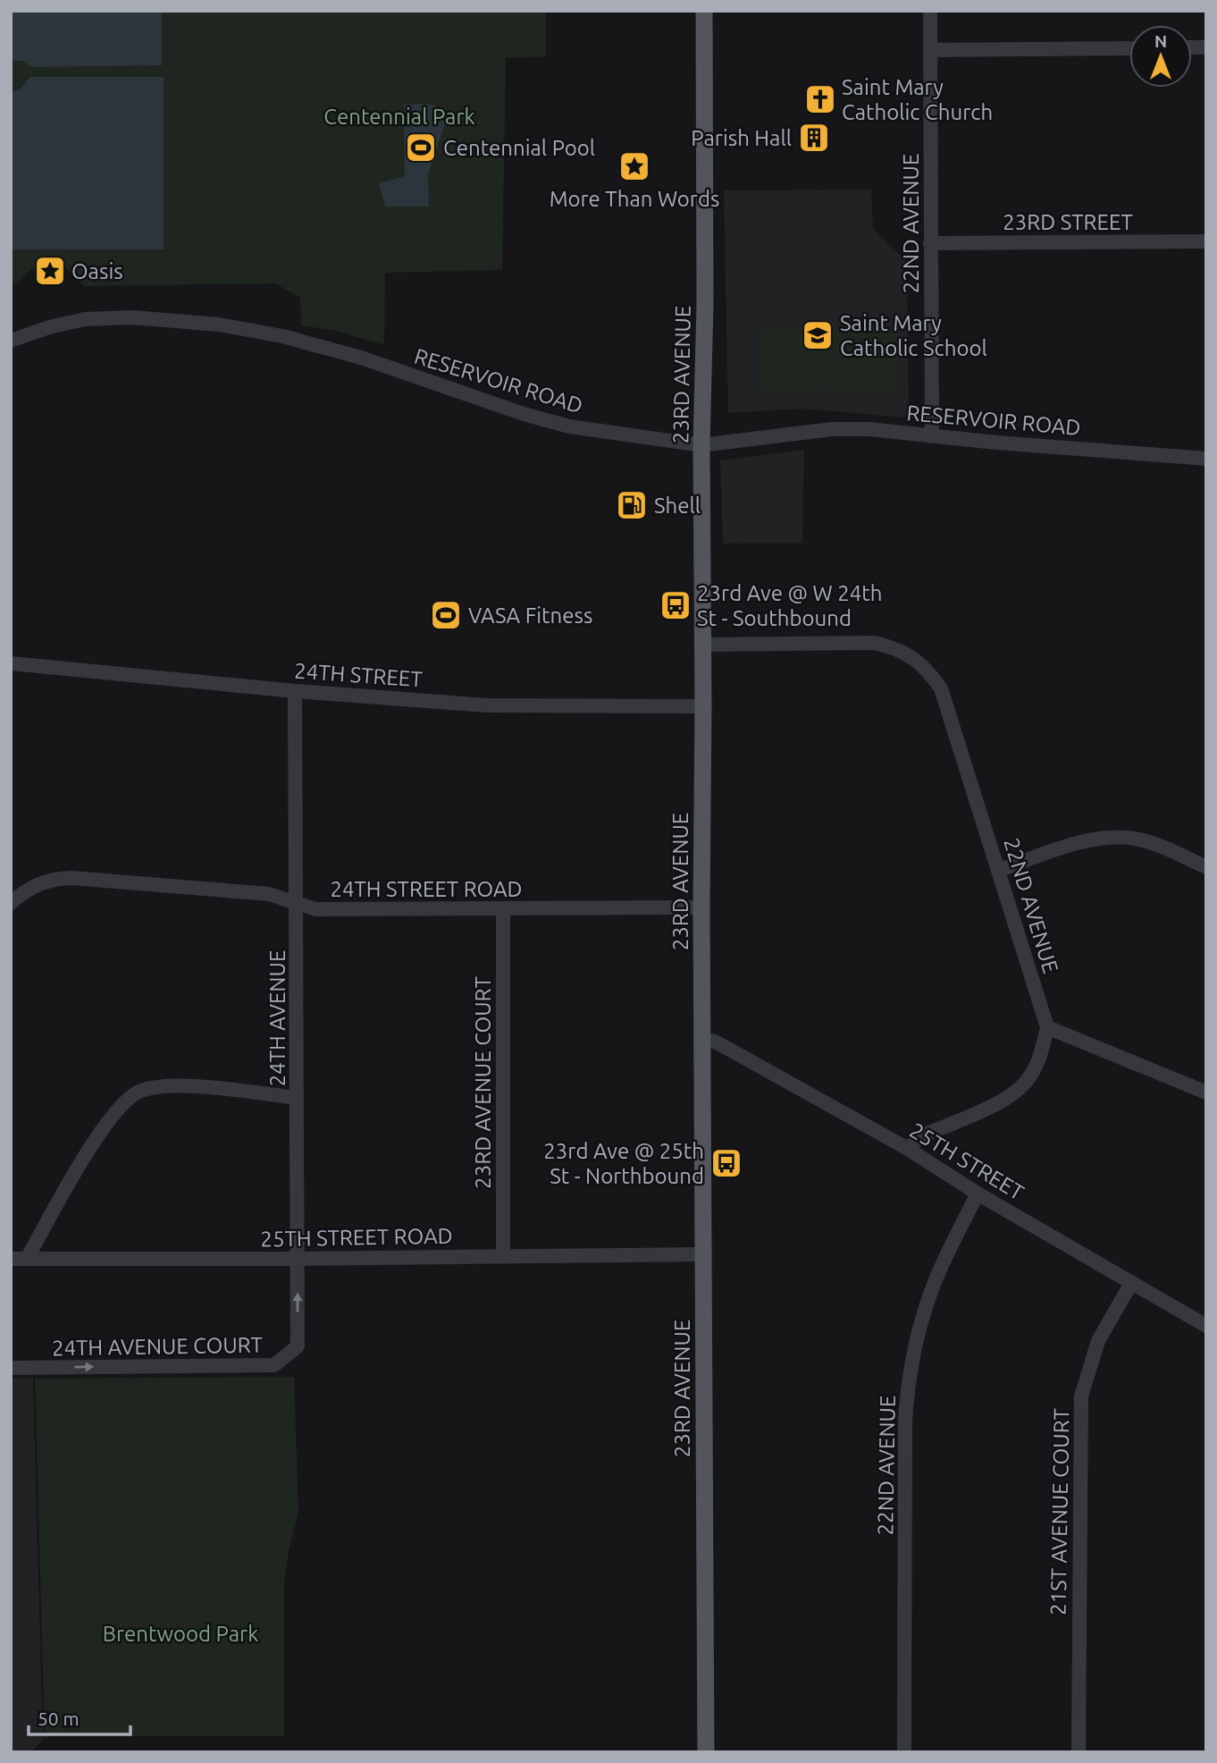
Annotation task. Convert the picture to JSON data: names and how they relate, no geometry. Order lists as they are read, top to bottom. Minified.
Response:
{"streets":{"main road":["23RD AVENUE"],"street":["23RD STREET","22ND AVENUE","RESERVOIR ROAD","24TH STREET","24TH STREET ROAD","24TH AVENUE","23RD AVENUE COURT","25TH STREET","25TH STREET ROAD","24TH AVENUE COURT","21ST AVENUE COURT"]},"crossings":[["23RD STREET","22ND AVENUE"],["22ND AVENUE","23RD AVENUE"],["22ND AVENUE","RESERVOIR ROAD"],["22ND AVENUE","25TH STREET"],["23RD AVENUE","RESERVOIR ROAD"],["23RD AVENUE","24TH STREET"],["23RD AVENUE","24TH STREET ROAD"],["23RD AVENUE","25TH STREET"],["23RD AVENUE","25TH STREET ROAD"],["24TH STREET","24TH AVENUE"],["24TH STREET ROAD","24TH AVENUE"],["24TH STREET ROAD","23RD AVENUE COURT"],["24TH AVENUE","25TH STREET ROAD"],["24TH AVENUE","24TH AVENUE COURT"],["23RD AVENUE COURT","25TH STREET ROAD"],["25TH STREET","21ST AVENUE COURT"]],"one_way":["24TH AVENUE COURT"],"parks":["Centennial Park","Brentwood Park"],"places":{"church":["Saint Mary Catholic Church"],"building":["Parish Hall"],"sports":["Centennial Pool","VASA Fitness"],"place":["More Than Words","Oasis"],"school or university":["Saint Mary Catholic School"],"fuel station":["Shell"],"bus stop":["23rd Ave @ W 24th St - Southbound","23rd Ave @ 25th St - Northbound"]},"scale_bar":"50 m","north":"top"}
